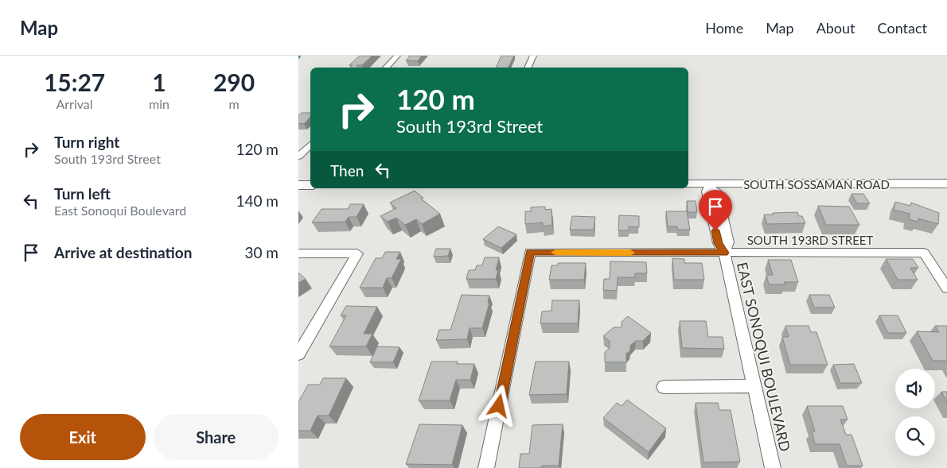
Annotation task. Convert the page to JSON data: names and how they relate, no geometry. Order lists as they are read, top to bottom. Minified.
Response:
{"streets":{"main road":["SOUTH SOSSAMAN ROAD"],"street":["SOUTH 193RD STREET","EAST SONOQUI BOULEVARD"]},"crossings":[["SOUTH SOSSAMAN ROAD","EAST SONOQUI BOULEVARD"],["SOUTH 193RD STREET","EAST SONOQUI BOULEVARD"]],"page":{"header":"Map","nav":["Home","Map","About","Contact"],"eta":["15:27","Arrival","1","min","290","m"],"turn":["120 m","South 193rd Street"],"list":[{"name":"Turn right","note":"South 193rd Street","value":"120 m"},{"name":"Turn left","note":"East Sonoqui Boulevard","value":"140 m"},{"name":"Arrive at destination","value":"30 m"}],"then":"Then","buttons":["Exit","Share"]}}
